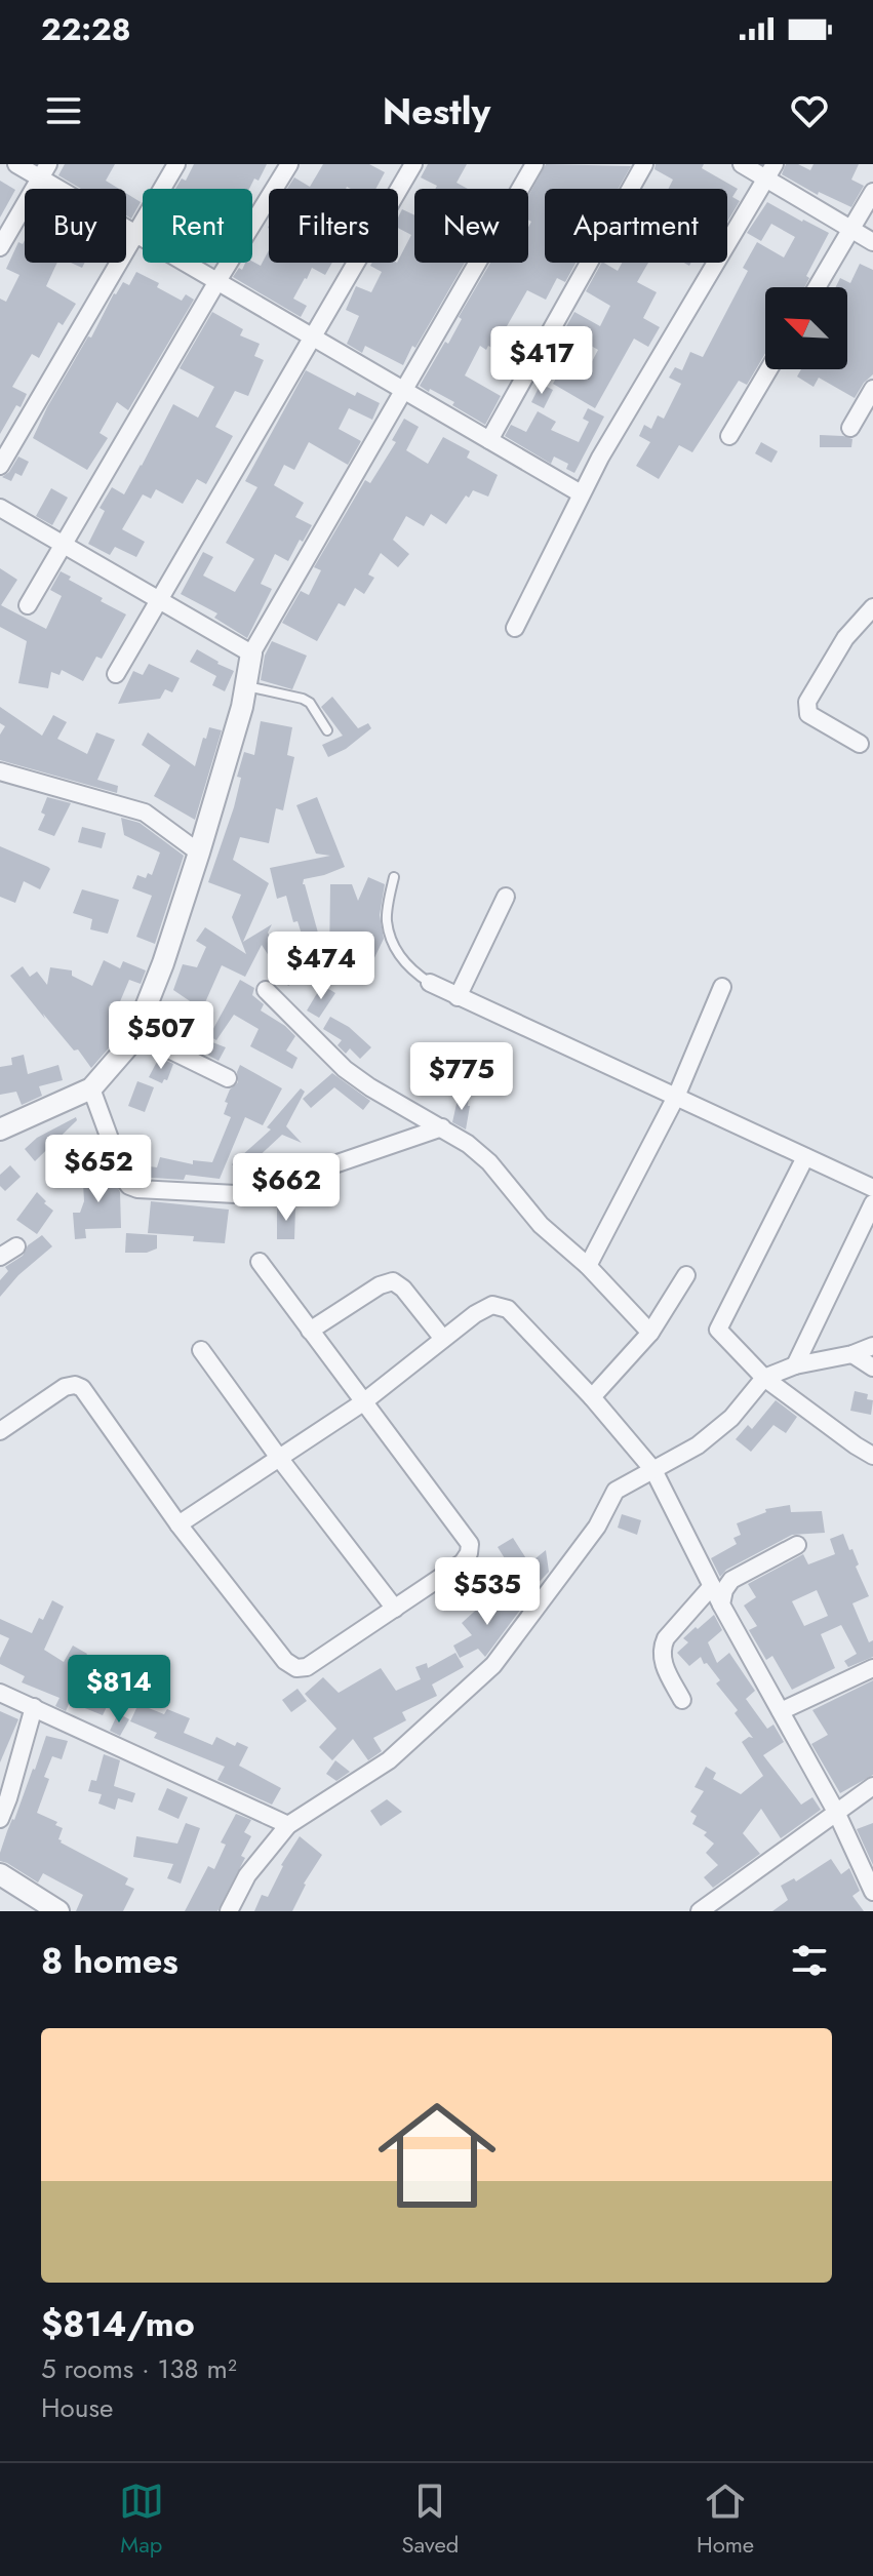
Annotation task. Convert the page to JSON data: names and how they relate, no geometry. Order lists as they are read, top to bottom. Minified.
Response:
{"north":"top left","page":{"status":"22:28","header":"Nestly","chip":["Buy","Rent","Filters","New","Apartment"],"price":["$417","$474","$507","$775","$652","$662","$535","$814"],"heading":"8 homes","list":[{"name":"$814/mo","note":"5 rooms · 138 m² · House"}],"tabs":["Map","Saved","Home"]}}
